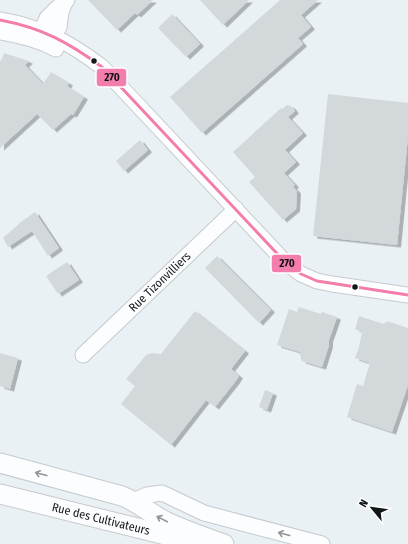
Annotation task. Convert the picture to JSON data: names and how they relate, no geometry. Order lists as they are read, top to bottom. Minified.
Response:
{"streets":{"main road":["Rue des Cultivateurs"],"street":["Rue Tizonvilliers"]},"lines":["transit line 270"],"north":"top left"}
